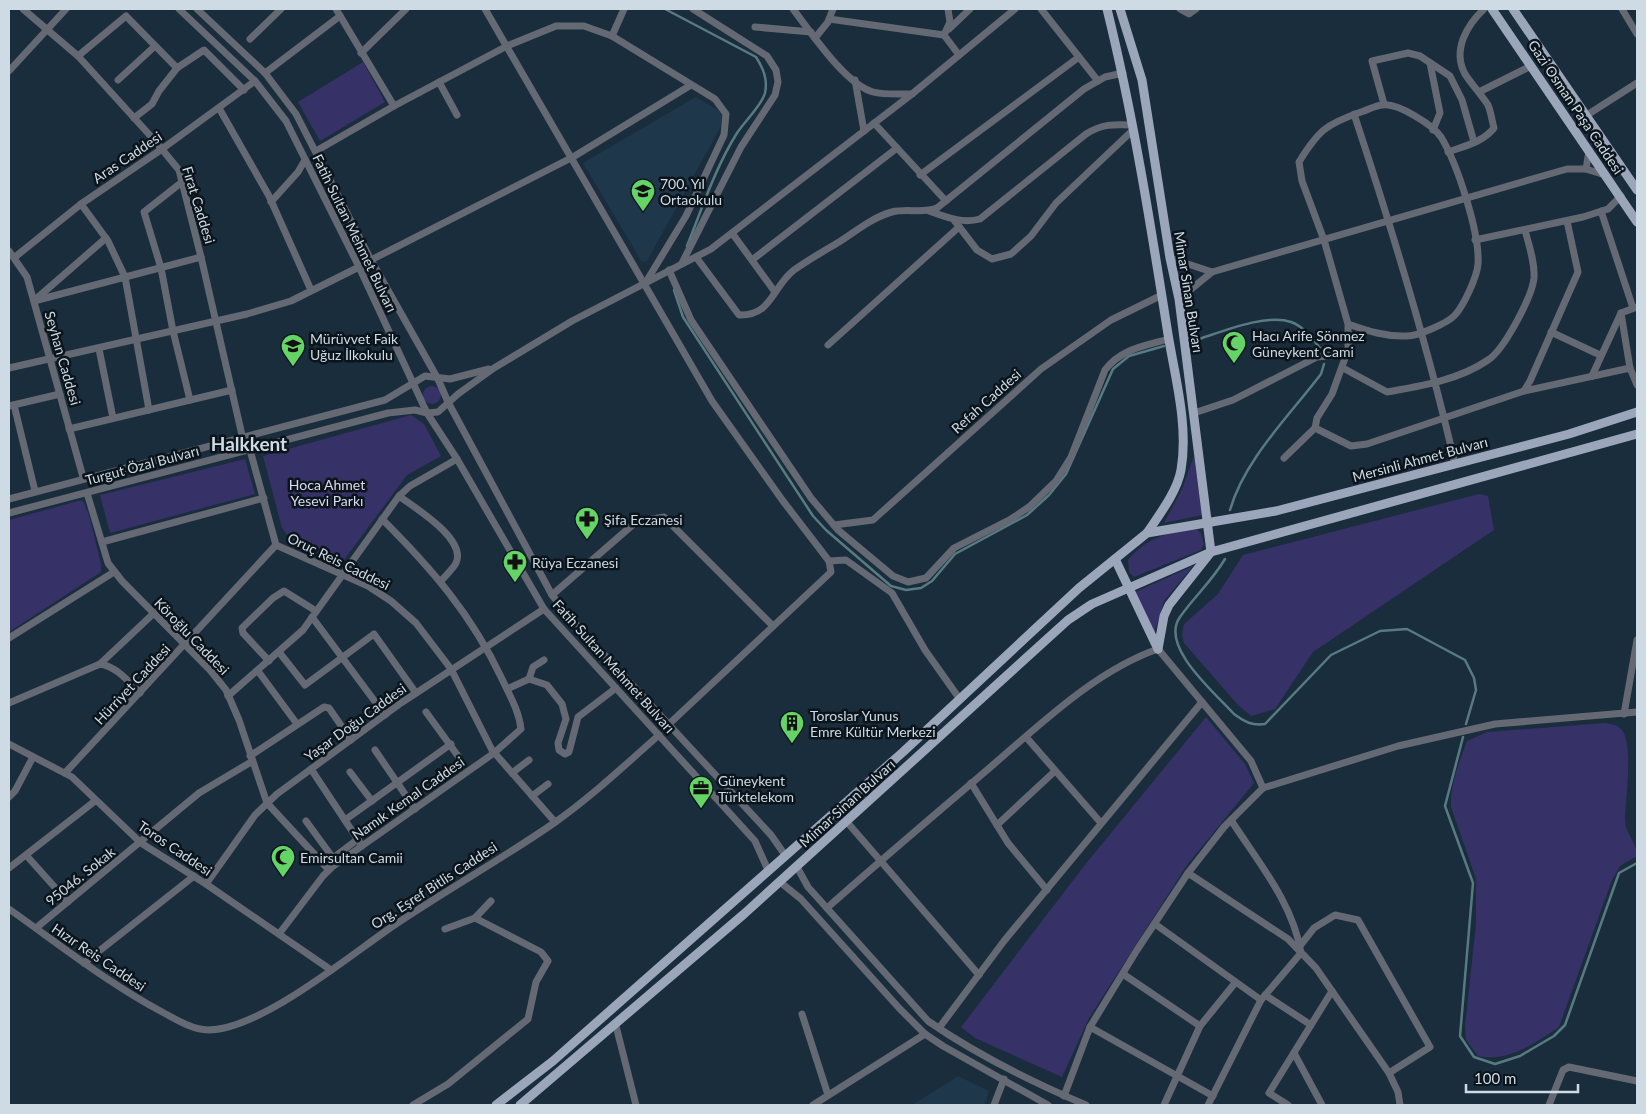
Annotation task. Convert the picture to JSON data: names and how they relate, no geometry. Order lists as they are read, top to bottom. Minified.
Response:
{"streets":{"main road":["Gazi Osman Paşa Caddesi","Mimar Sinan Bulvarı","Mersinli Ahmet Bulvarı"],"street":["Aras Caddesi","Fırat Caddesi","Fatih Sultan Mehmet Bulvarı","Seyhan Caddesi","Refah Caddesi","Turgut Özal Bulvarı","Oruç Reis Caddesi","Köroğlu Caddesi","Hürriyet Caddesi","Yaşar Doğu Caddesi","Namık Kemal Caddesi","Toros Caddesi","95046. Sokak","Org. Eşref Bitlis Caddesi","Hızır Reis Caddesi"]},"crossings":[["Aras Caddesi","Fırat Caddesi"],["Aras Caddesi","Fatih Sultan Mehmet Bulvarı"],["Aras Caddesi","Seyhan Caddesi"],["Fırat Caddesi","Turgut Özal Bulvarı"],["Fatih Sultan Mehmet Bulvarı","Mimar Sinan Bulvarı"],["Fatih Sultan Mehmet Bulvarı","Turgut Özal Bulvarı"],["Fatih Sultan Mehmet Bulvarı","Yaşar Doğu Caddesi"],["Fatih Sultan Mehmet Bulvarı","Org. Eşref Bitlis Caddesi"],["Mimar Sinan Bulvarı","Refah Caddesi"],["Mimar Sinan Bulvarı","Mersinli Ahmet Bulvarı"],["Seyhan Caddesi","Turgut Özal Bulvarı"],["Turgut Özal Bulvarı","Oruç Reis Caddesi"],["Turgut Özal Bulvarı","Köroğlu Caddesi"],["Oruç Reis Caddesi","Hürriyet Caddesi"],["Oruç Reis Caddesi","Yaşar Doğu Caddesi"],["Oruç Reis Caddesi","Namık Kemal Caddesi"],["Oruç Reis Caddesi","Org. Eşref Bitlis Caddesi"],["Köroğlu Caddesi","Hürriyet Caddesi"],["Köroğlu Caddesi","Yaşar Doğu Caddesi"],["Köroğlu Caddesi","Namık Kemal Caddesi"],["Köroğlu Caddesi","95046. Sokak"],["Hürriyet Caddesi","Toros Caddesi"],["Yaşar Doğu Caddesi","Toros Caddesi"],["Yaşar Doğu Caddesi","95046. Sokak"],["Namık Kemal Caddesi","Toros Caddesi"],["Toros Caddesi","95046. Sokak"],["Toros Caddesi","Org. Eşref Bitlis Caddesi"],["95046. Sokak","Hızır Reis Caddesi"],["Org. Eşref Bitlis Caddesi","Hızır Reis Caddesi"]],"districts":["Halkkent"],"parks":["Hoca Ahmet Yesevi Parkı"],"places":{"school or university":["700. Yıl Ortaokulu","Mürüvvet Faik Uğuz İlkokulu"],"mosque":["Hacı Arife Sönmez Güneykent Cami","Emirsultan Camii"],"pharmacy":["Şifa Eczanesi","Rüya Eczanesi"],"building":["Toroslar Yunus Emre Kültür Merkezi"],"office":["Güneykent Türktelekom"]},"scale_bar":"100 m"}
